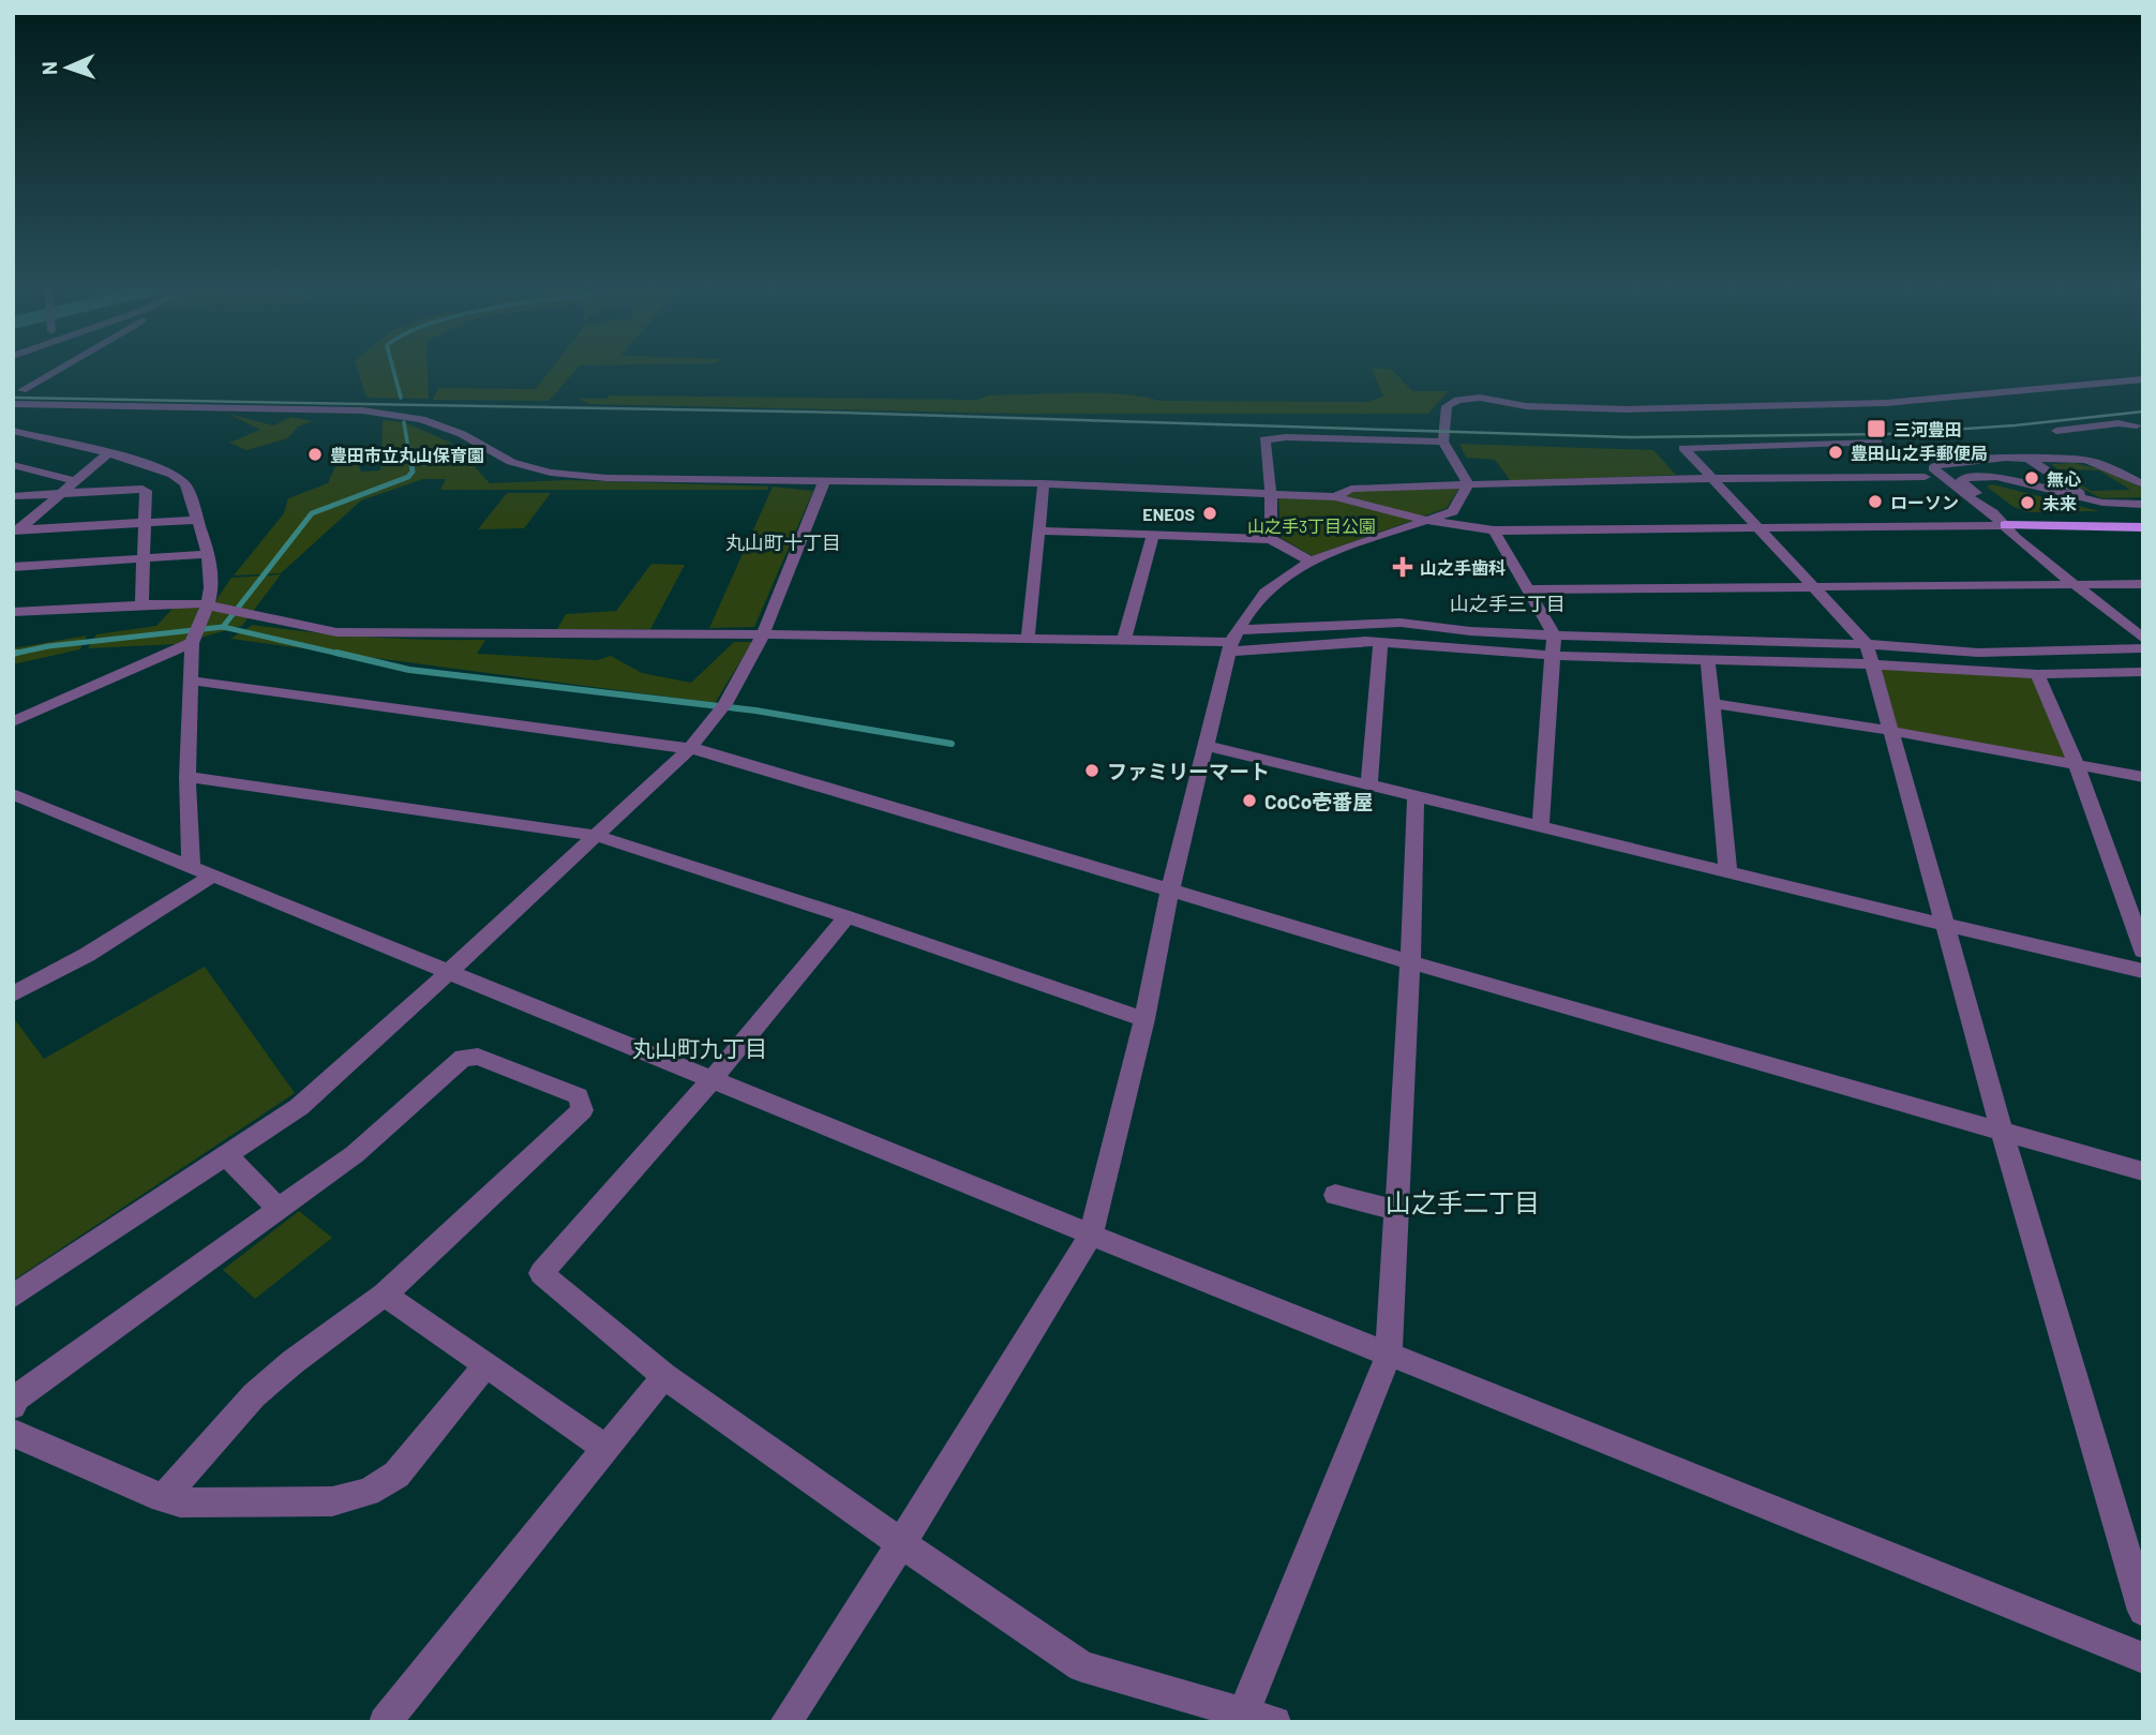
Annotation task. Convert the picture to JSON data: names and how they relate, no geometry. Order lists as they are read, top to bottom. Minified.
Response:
{"districts":["丸山町十丁目","山之手三丁目","丸山町九丁目","山之手二丁目"],"parks":["山之手3丁目公園"],"places":{"transit":["三河豊田"],"other":["豊田山之手郵便局","豊田市立丸山保育園","無心","ローソン","未来","ENEOS","ファミリーマート","CoCo壱番屋"],"health":["山之手歯科"]},"north":"left"}
